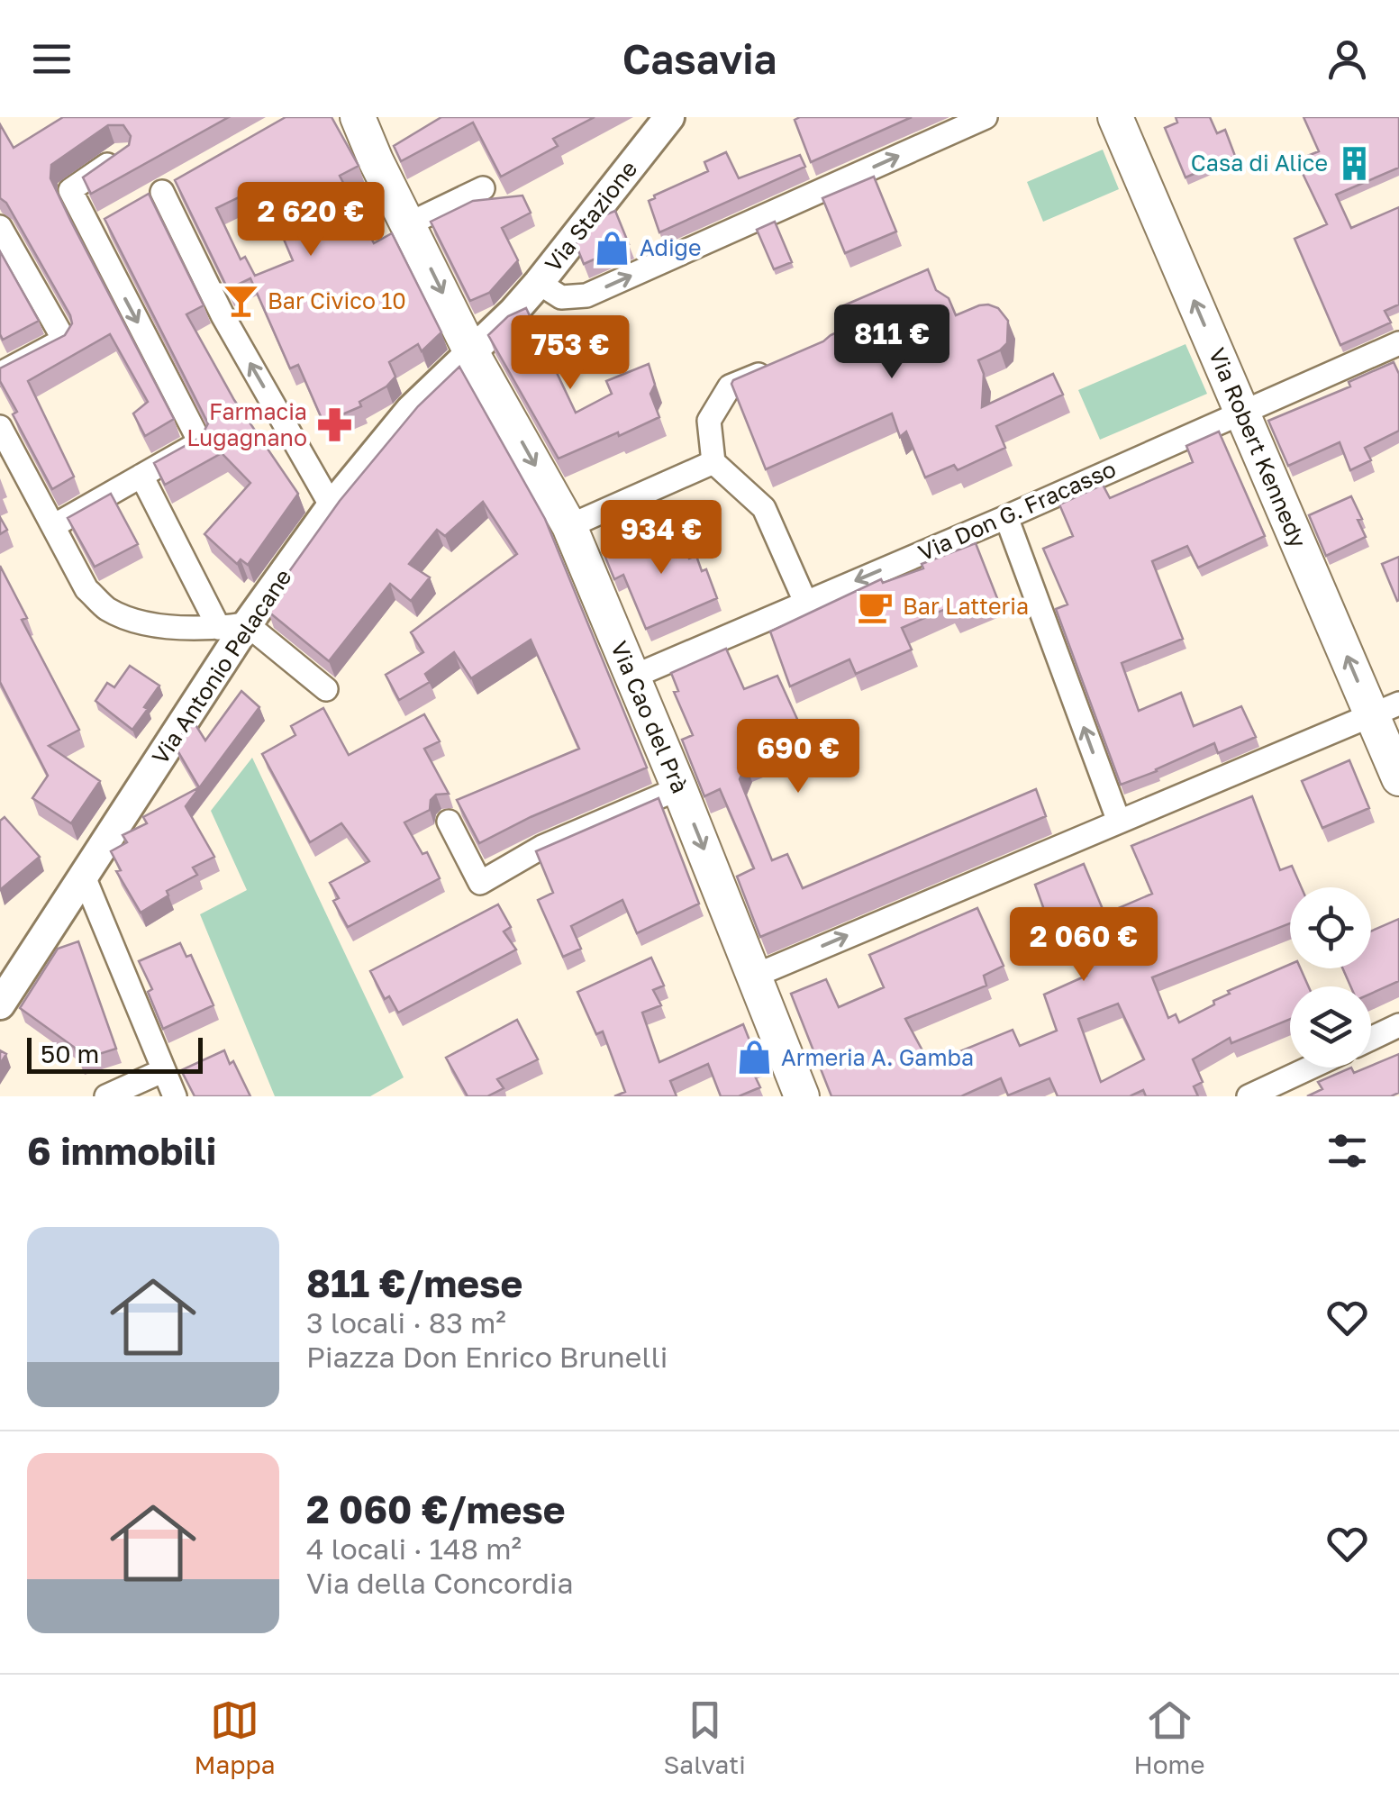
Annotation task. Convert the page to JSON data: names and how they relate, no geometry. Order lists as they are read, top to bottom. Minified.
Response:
{"streets":{"main road":["Via Robert Kennedy","Via Cao del Prà"],"street":["Via Stazione","Via Don G. Fracasso","Via Antonio Pelacane"]},"crossings":[["Via Stazione","Via Antonio Pelacane"],["Via Stazione","Via Cao del Prà"],["Via Robert Kennedy","Via Don G. Fracasso"],["Via Don G. Fracasso","Via Cao del Prà"],["Via Antonio Pelacane","Via Cao del Prà"]],"one_way":["Via Robert Kennedy","Via Cao del Prà"],"places":{"building":["Casa di Alice"],"shop":["Adige","Armeria A. Gamba"],"bar":["Bar Civico 10"],"pharmacy":["Farmacia Lugagnano"],"cafe":["Bar Latteria"]},"scale_bar":"50 m","page":{"header":"Casavia","price":["2 620 €","811 €","753 €","934 €","690 €","2 060 €"],"scale":"50 m","heading":"6 immobili","list":[{"name":"811 €/mese","note":"3 locali · 83 m² · Piazza Don Enrico Brunelli"},{"name":"2 060 €/mese","note":"4 locali · 148 m² · Via della Concordia"}],"tabs":["Mappa","Salvati","Home"]}}
